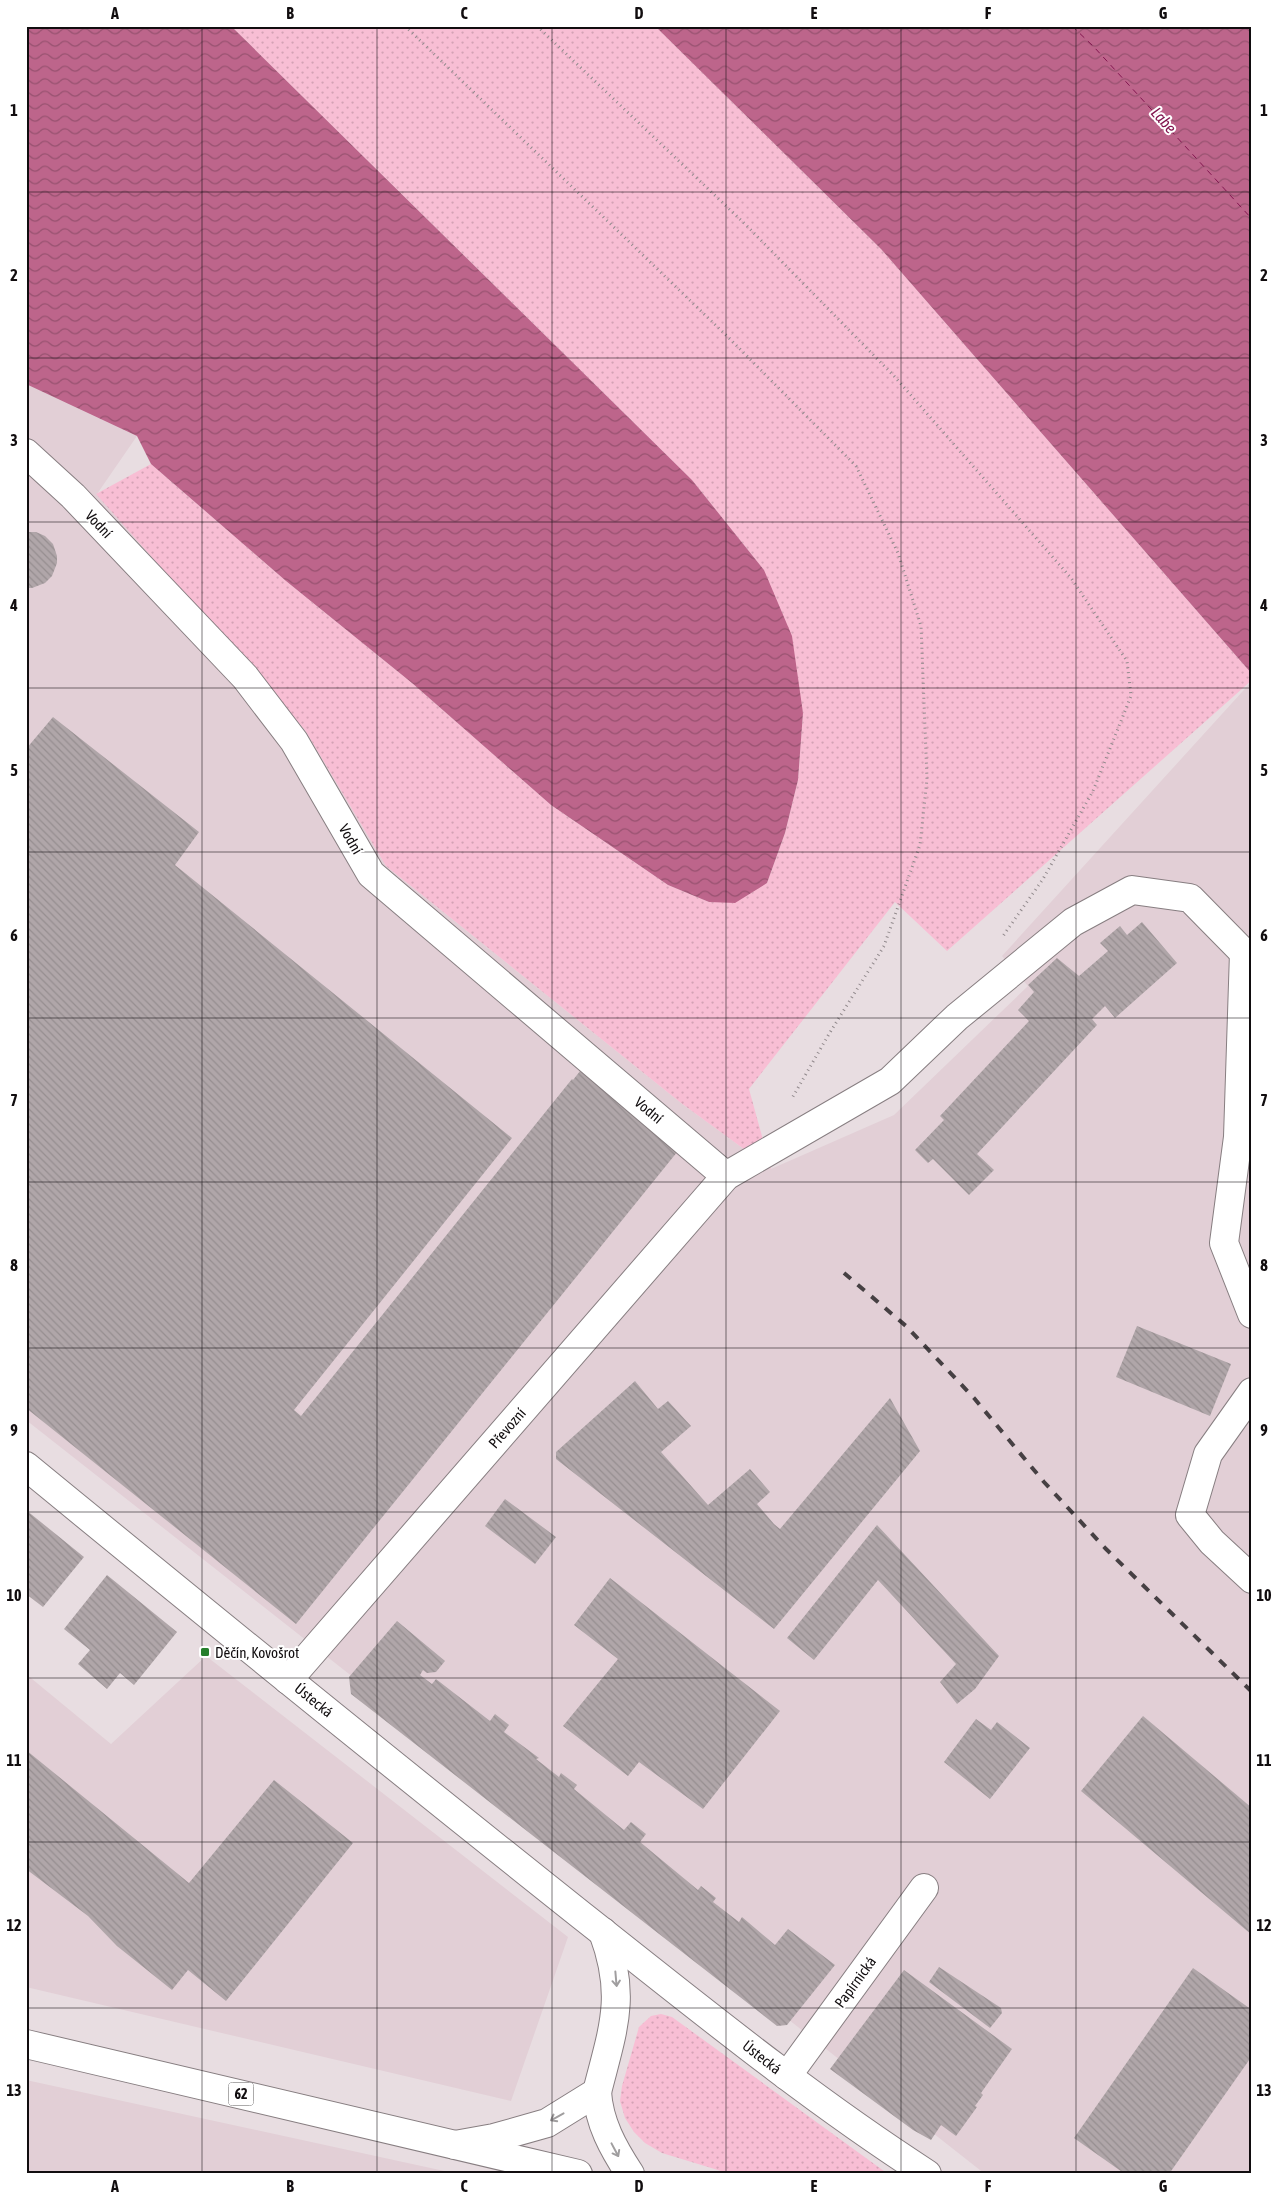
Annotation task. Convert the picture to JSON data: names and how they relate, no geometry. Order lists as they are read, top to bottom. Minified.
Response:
{"streets":{"street":["Vodní","Převozní","Ústecká","Papírnická","62"]},"crossings":[["Vodní","Převozní"],["Převozní","Ústecká"],["Ústecká","Papírnická"]],"water":["Labe"],"places":{"transit":["Děčín, Kovošrot"]},"grid":{"columns":["A","B","C","D","E","F","G"],"rows":["1","2","3","4","5","6","7","8","9","10","11","12","13"]}}
